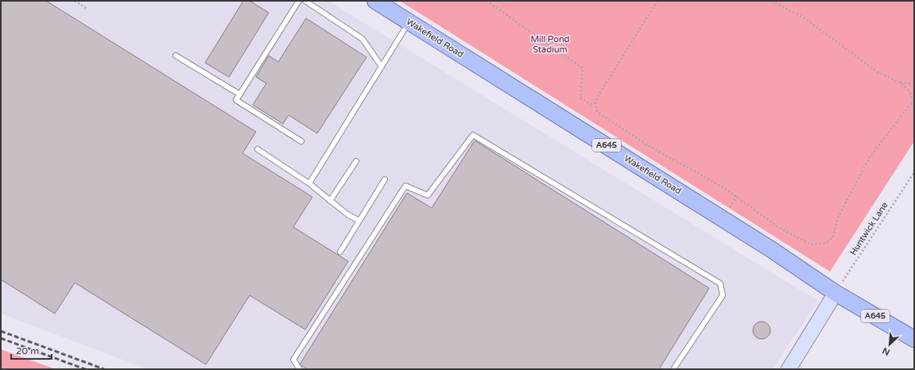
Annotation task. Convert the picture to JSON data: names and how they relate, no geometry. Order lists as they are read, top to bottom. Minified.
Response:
{"streets":{"main road":["Wakefield Road","A645"],"path":["Huntwick Lane"]},"crossings":[["Wakefield Road","Huntwick Lane"]],"parks":["Mill Pond Stadium"],"scale_bar":"20 m","north":"bottom left"}
